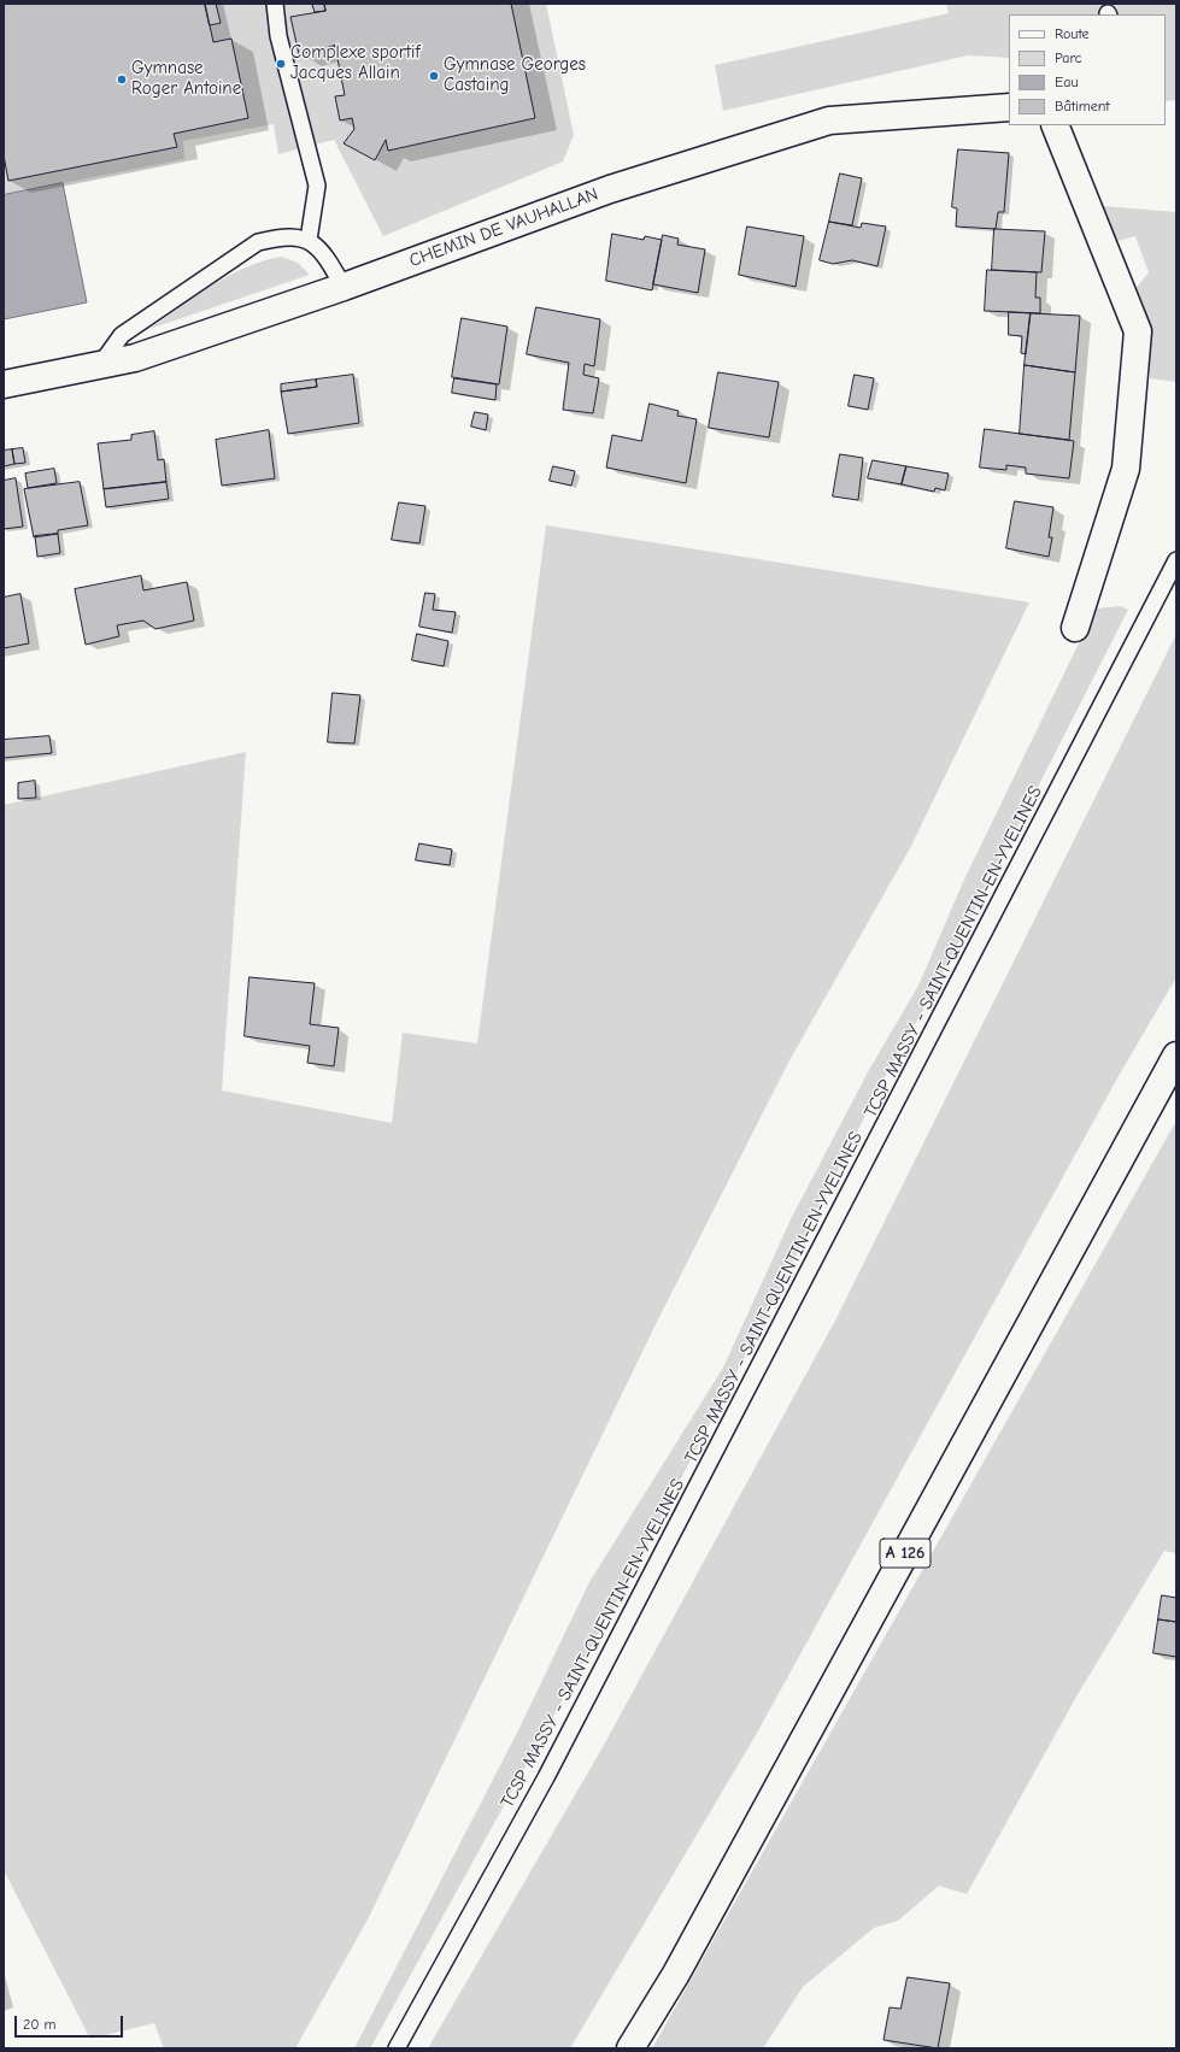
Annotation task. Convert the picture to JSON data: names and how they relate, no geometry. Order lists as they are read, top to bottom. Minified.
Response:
{"streets":{"main road":["CHEMIN DE VAUHALLAN","A 126"],"lane":["TCSP MASSY - SAINT-QUENTIN-EN-YVELINES"]},"places":["Complexe sportif Jacques Allain","Gymnase Georges Castaing","Gymnase Roger Antoine"],"legend":["Route","Parc","Eau","Bâtiment"],"scale_bar":"20 m"}
